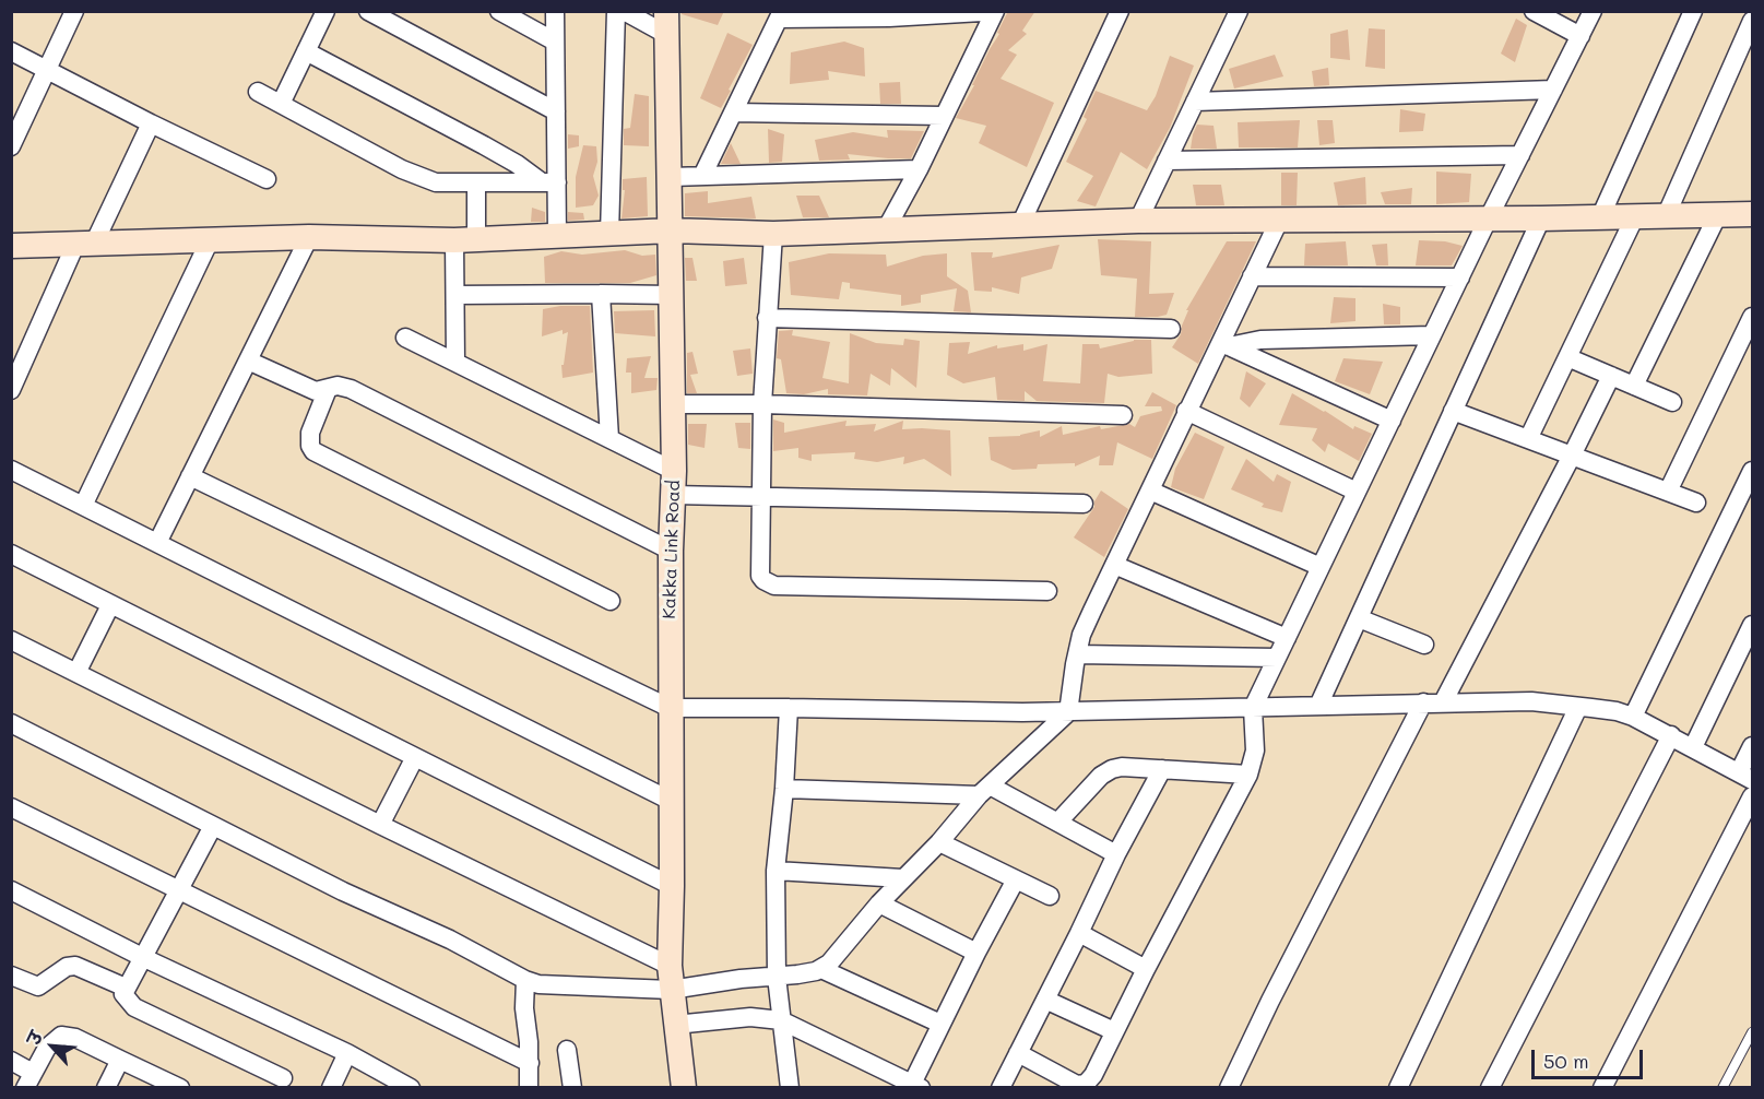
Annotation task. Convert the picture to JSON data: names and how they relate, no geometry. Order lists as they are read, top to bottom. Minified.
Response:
{"streets":{"street":["Kakka Link Road"]},"scale_bar":"50 m","north":"top left"}
